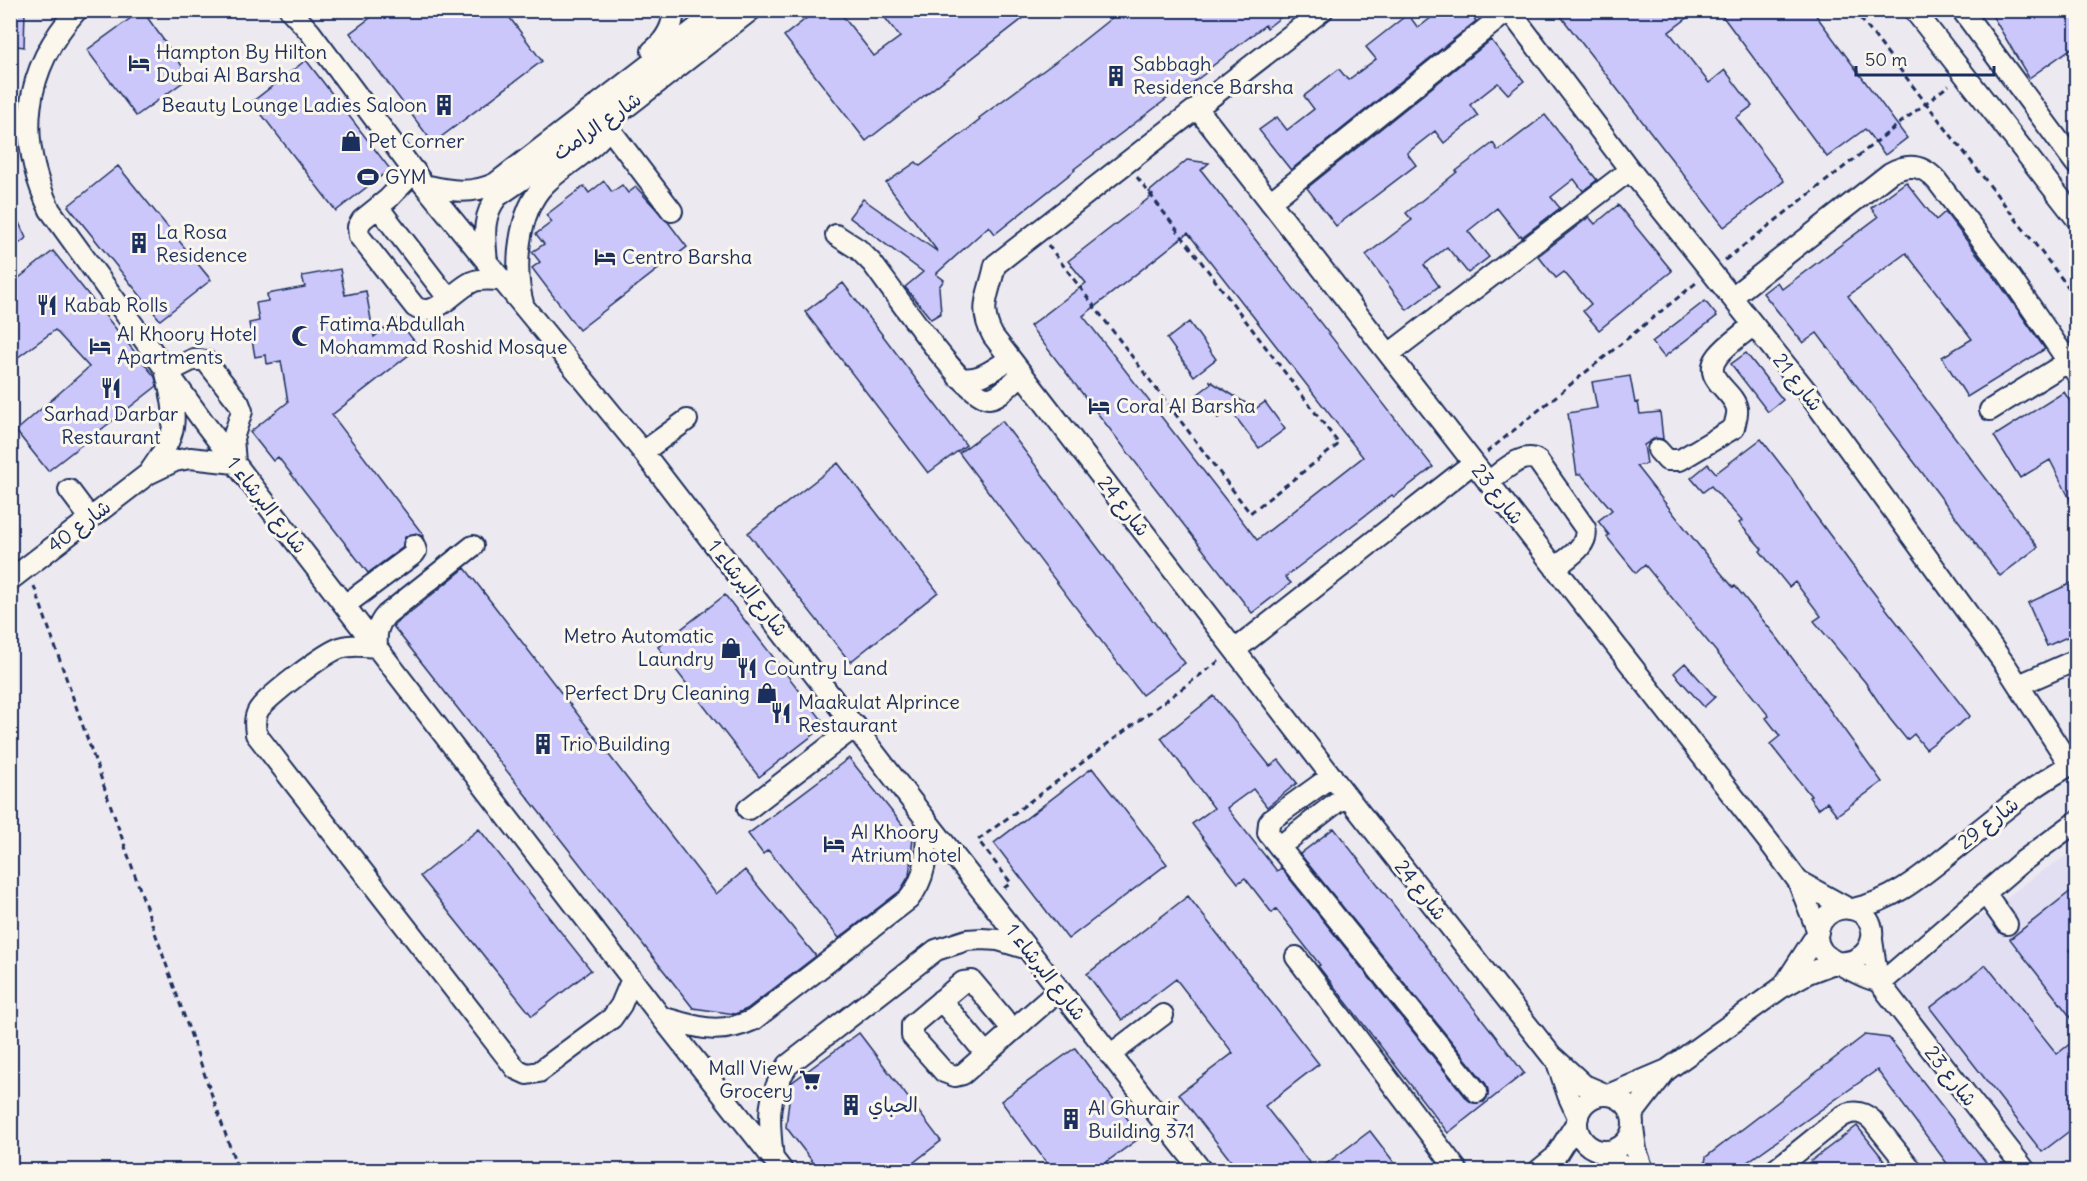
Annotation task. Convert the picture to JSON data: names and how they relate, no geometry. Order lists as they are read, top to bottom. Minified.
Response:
{"streets":{"street":["شارع الرامث","شارع 21","شارع 23","شارع البرشاء 1","شارع 24","شارع 40","شارع 29"]},"crossings":[["شارع الرامث","شارع البرشاء 1"],["شارع 21","شارع 29"],["شارع 23","شارع 24"],["شارع 23","شارع 29"],["شارع البرشاء 1","شارع 40"]],"places":{"hotel":["Hampton By Hilton Dubai Al Barsha","Centro Barsha","Al Khoory Hotel Apartments","Coral Al Barsha","Al Khoory Atrium hotel"],"building":["Sabbagh Residence Barsha","Beauty Lounge Ladies Saloon","La Rosa Residence","Trio Building","الحباي","Al Ghurair Building 371"],"shop":["Pet Corner","Metro Automatic Laundry","Perfect Dry Cleaning"],"sports":["GYM"],"restaurant":["Kabab Rolls","Sarhad Darbar Restaurant","Country Land","Maakulat Alprince Restaurant"],"mosque":["Fatima Abdullah Mohammad Roshid Mosque"],"supermarket":["Mall View Grocery"]},"scale_bar":"50 m"}
